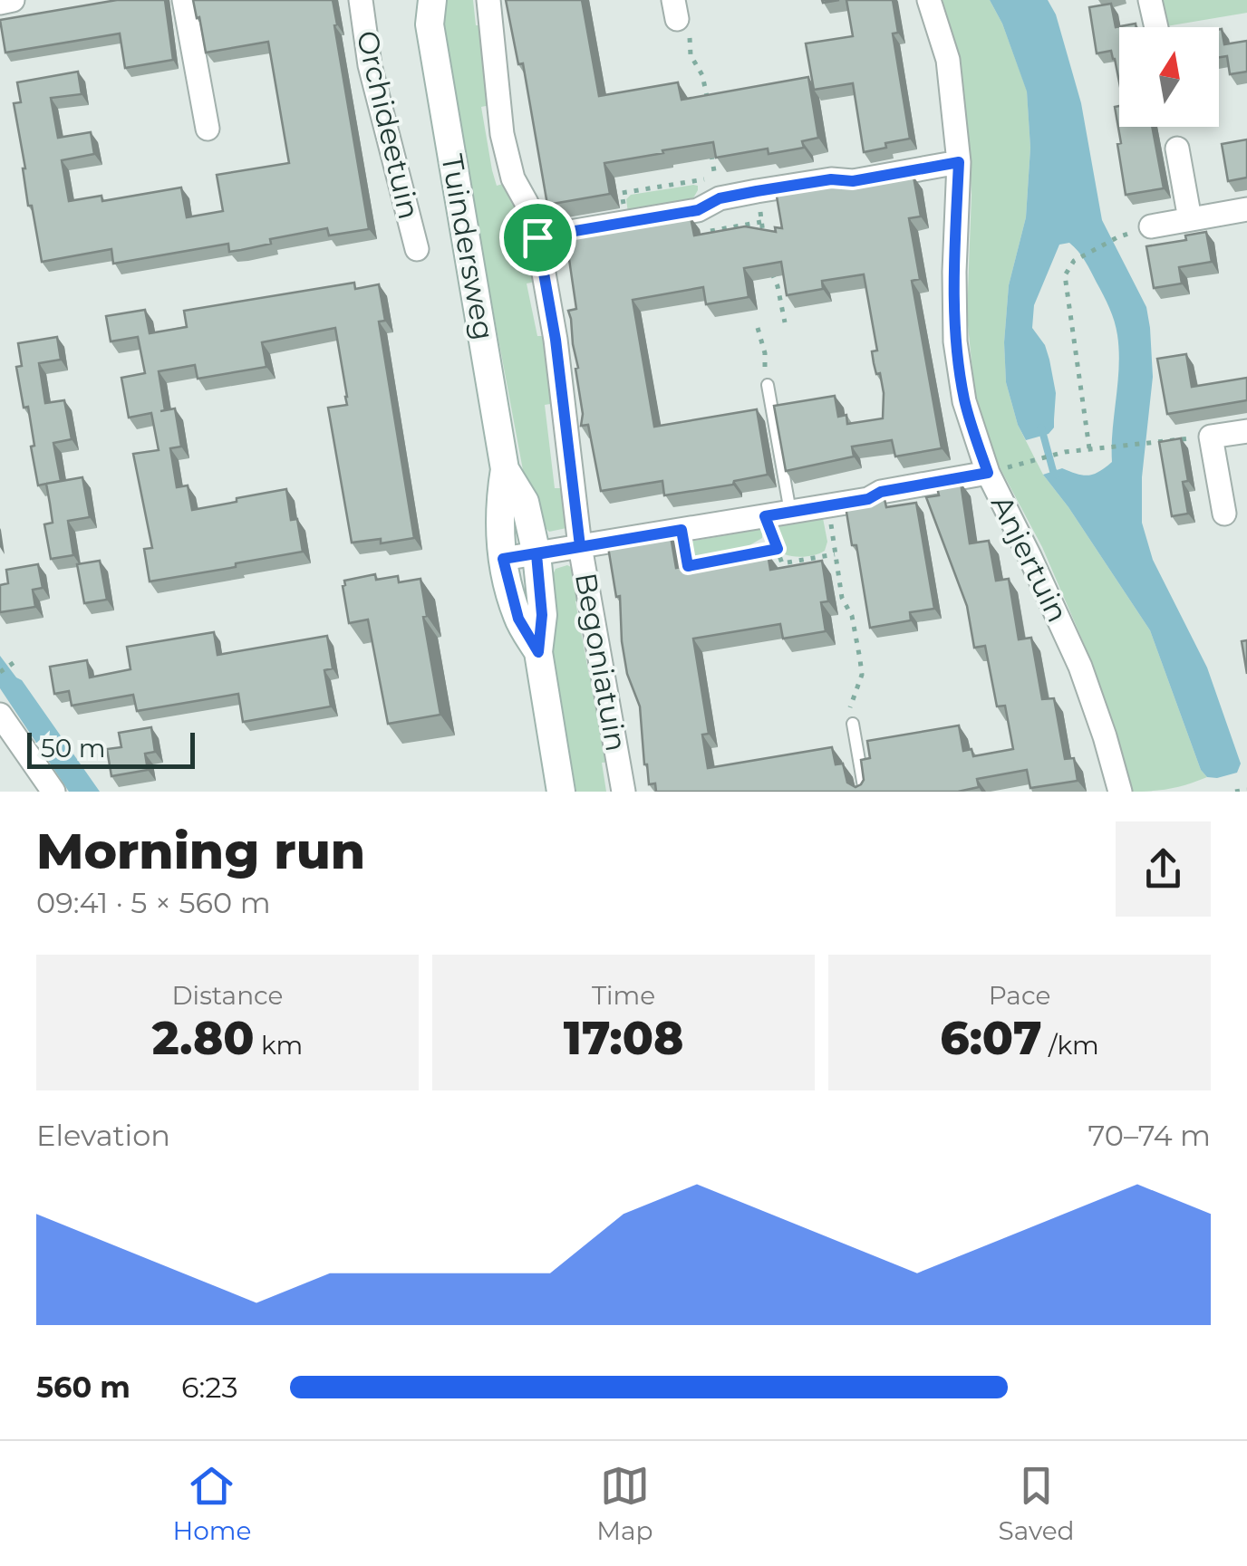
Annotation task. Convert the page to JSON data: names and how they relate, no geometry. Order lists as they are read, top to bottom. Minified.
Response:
{"streets":{"main road":["Tuindersweg"],"street":["Orchideetuin","Anjertuin","Begoniatuin"]},"scale_bar":"50 m","north":"top","page":{"scale":"50 m","heading":["Morning run","09:41 · 5 × 560 m"],"stats":[["Distance","2.80 km"],["Time","17:08"],["Pace","6:07 /km"]],"chart":["Elevation","70–74 m"],"list":[{"name":"560 m","note":"6:23"}],"tabs":["Home","Map","Saved"]}}
